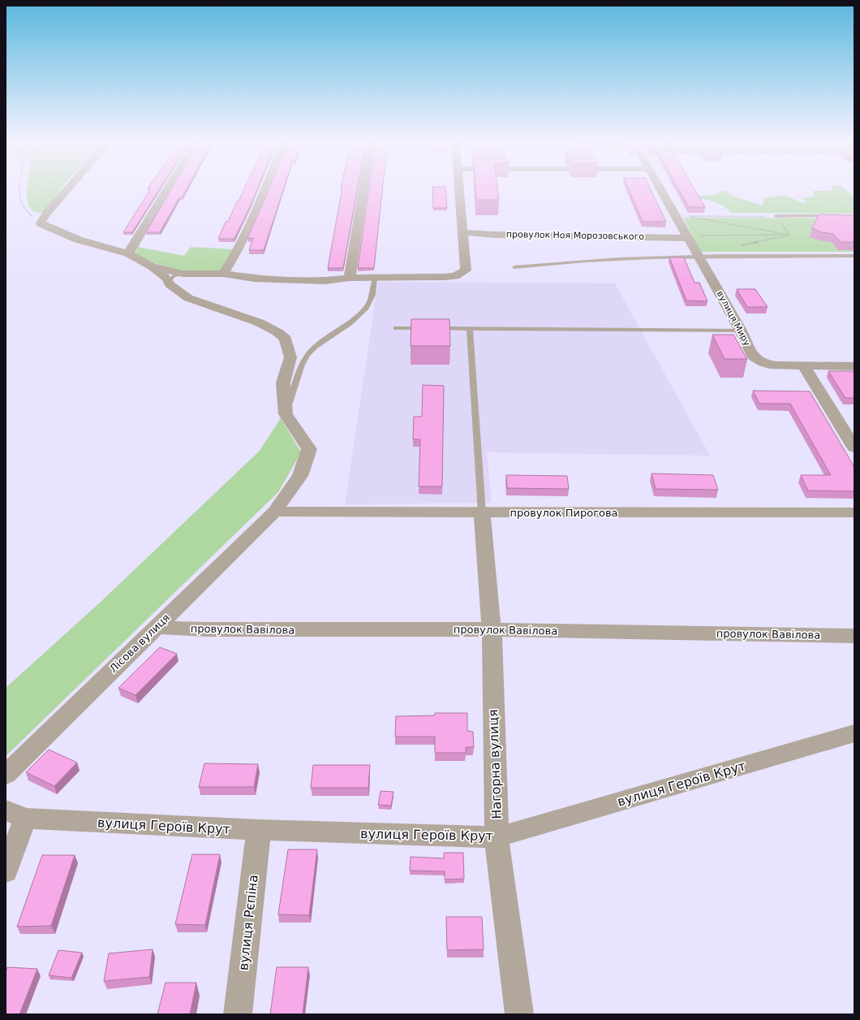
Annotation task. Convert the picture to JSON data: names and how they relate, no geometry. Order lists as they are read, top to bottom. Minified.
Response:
{"streets":{"street":["провулок Ноя Морозовського","вулиця Миру","провулок Пирогова","провулок Вавілова","Лісова вулиця","Нагорна вулиця","вулиця Героїв Крут","вулиця Рєпіна"]},"crossings":[["провулок Ноя Морозовського","вулиця Миру"],["провулок Пирогова","Лісова вулиця"],["провулок Пирогова","Нагорна вулиця"],["провулок Вавілова","Лісова вулиця"],["провулок Вавілова","Нагорна вулиця"],["Нагорна вулиця","вулиця Героїв Крут"],["вулиця Героїв Крут","вулиця Рєпіна"]]}
